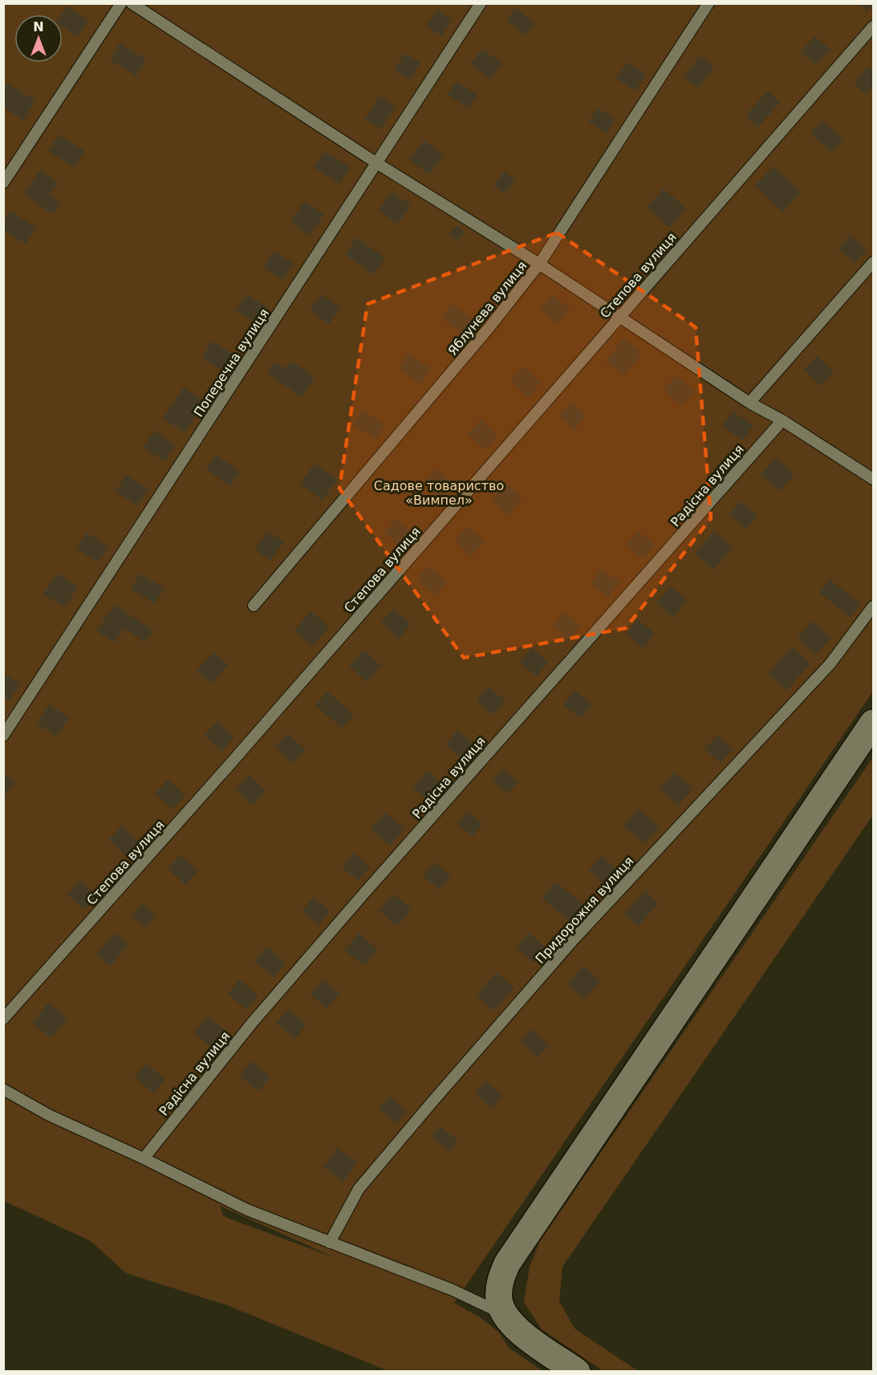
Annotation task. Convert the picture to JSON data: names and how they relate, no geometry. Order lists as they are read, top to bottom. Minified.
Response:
{"streets":{"lane":["Степова вулиця","Яблунева вулиця","Поперечна вулиця","Радісна вулиця","Придорожня вулиця"]},"parks":["Садове товариство «Вимпел»"],"north":"top"}
